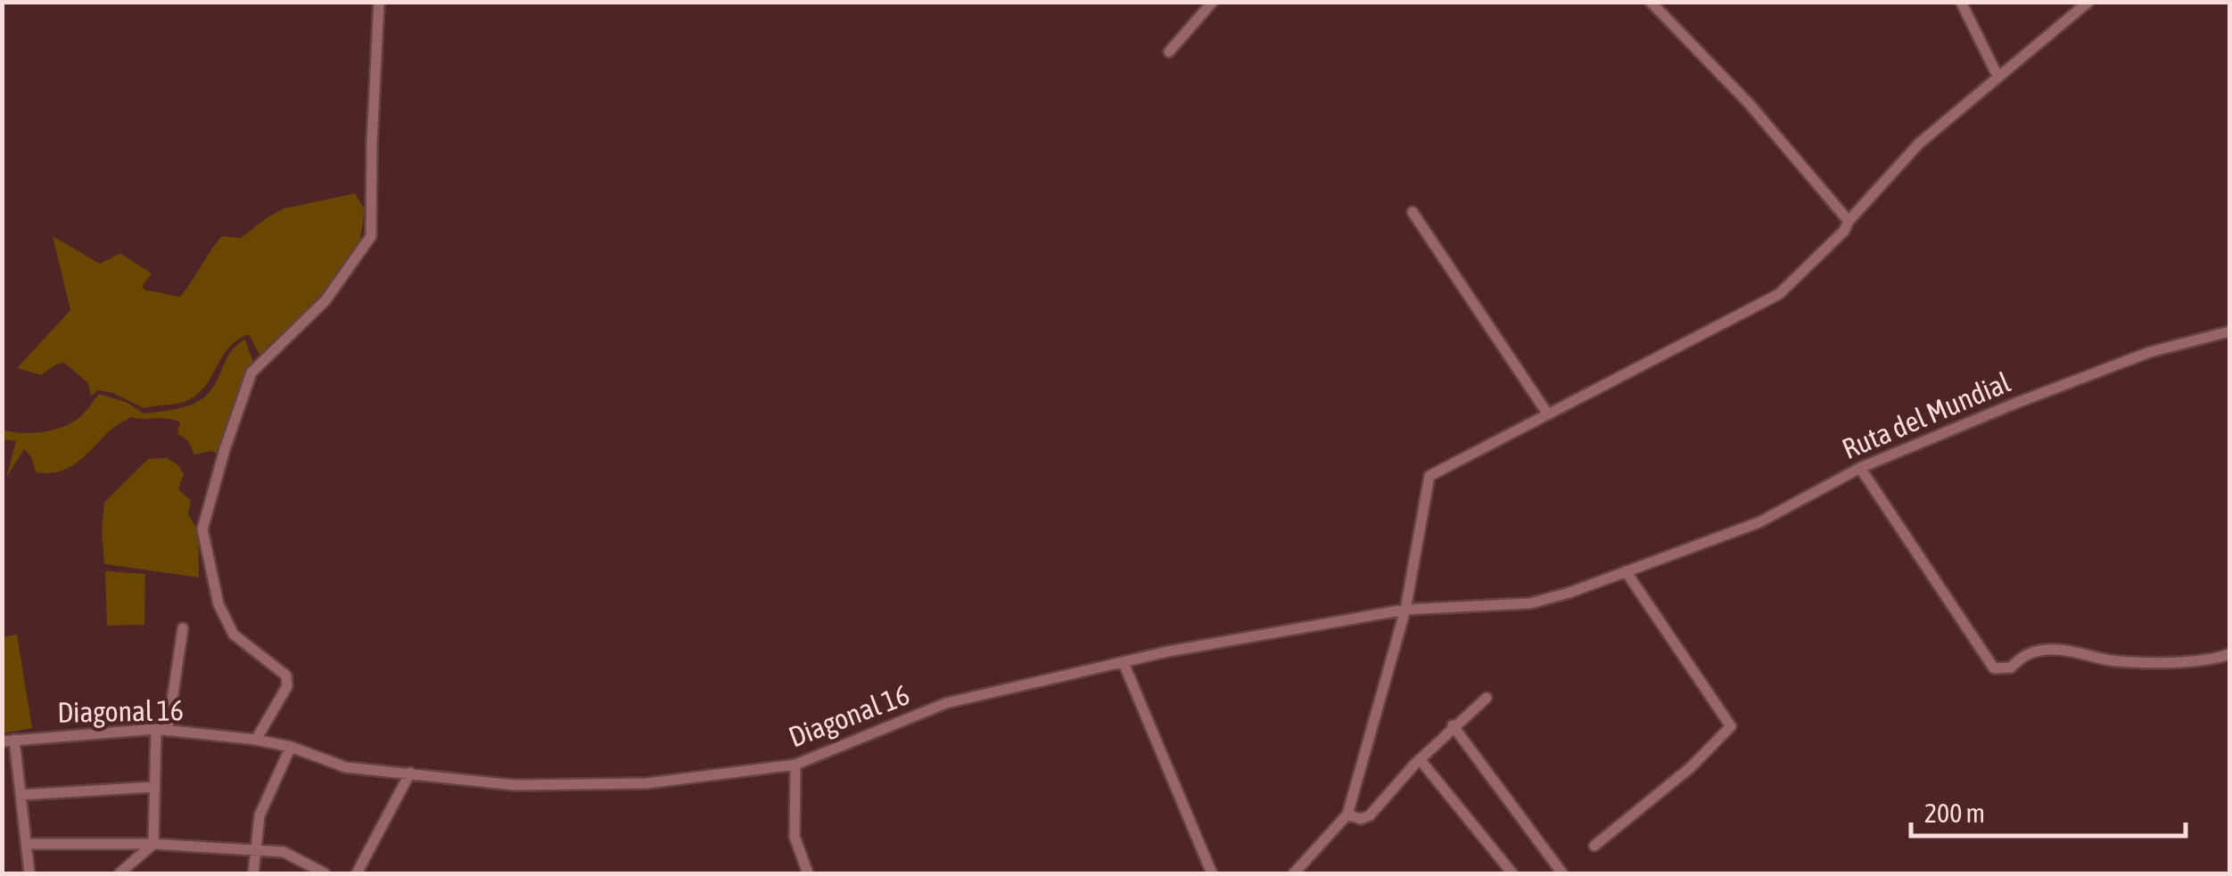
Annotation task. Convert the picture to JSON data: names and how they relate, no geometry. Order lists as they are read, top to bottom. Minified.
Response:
{"streets":{"street":["Ruta del Mundial","Diagonal 16"]},"crossings":[["Ruta del Mundial","Diagonal 16"]],"scale_bar":"200 m"}
